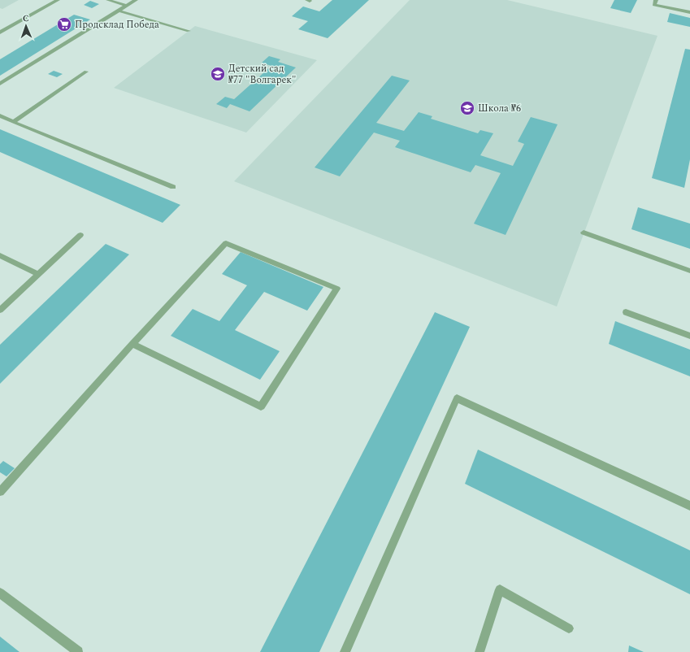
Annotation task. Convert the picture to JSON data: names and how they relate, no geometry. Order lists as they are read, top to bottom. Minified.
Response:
{"places":{"supermarket":["Продсклад Победа"],"school or university":["Детский сад №77 \"Волгарек\"","Школа №6"]},"north":"top"}
